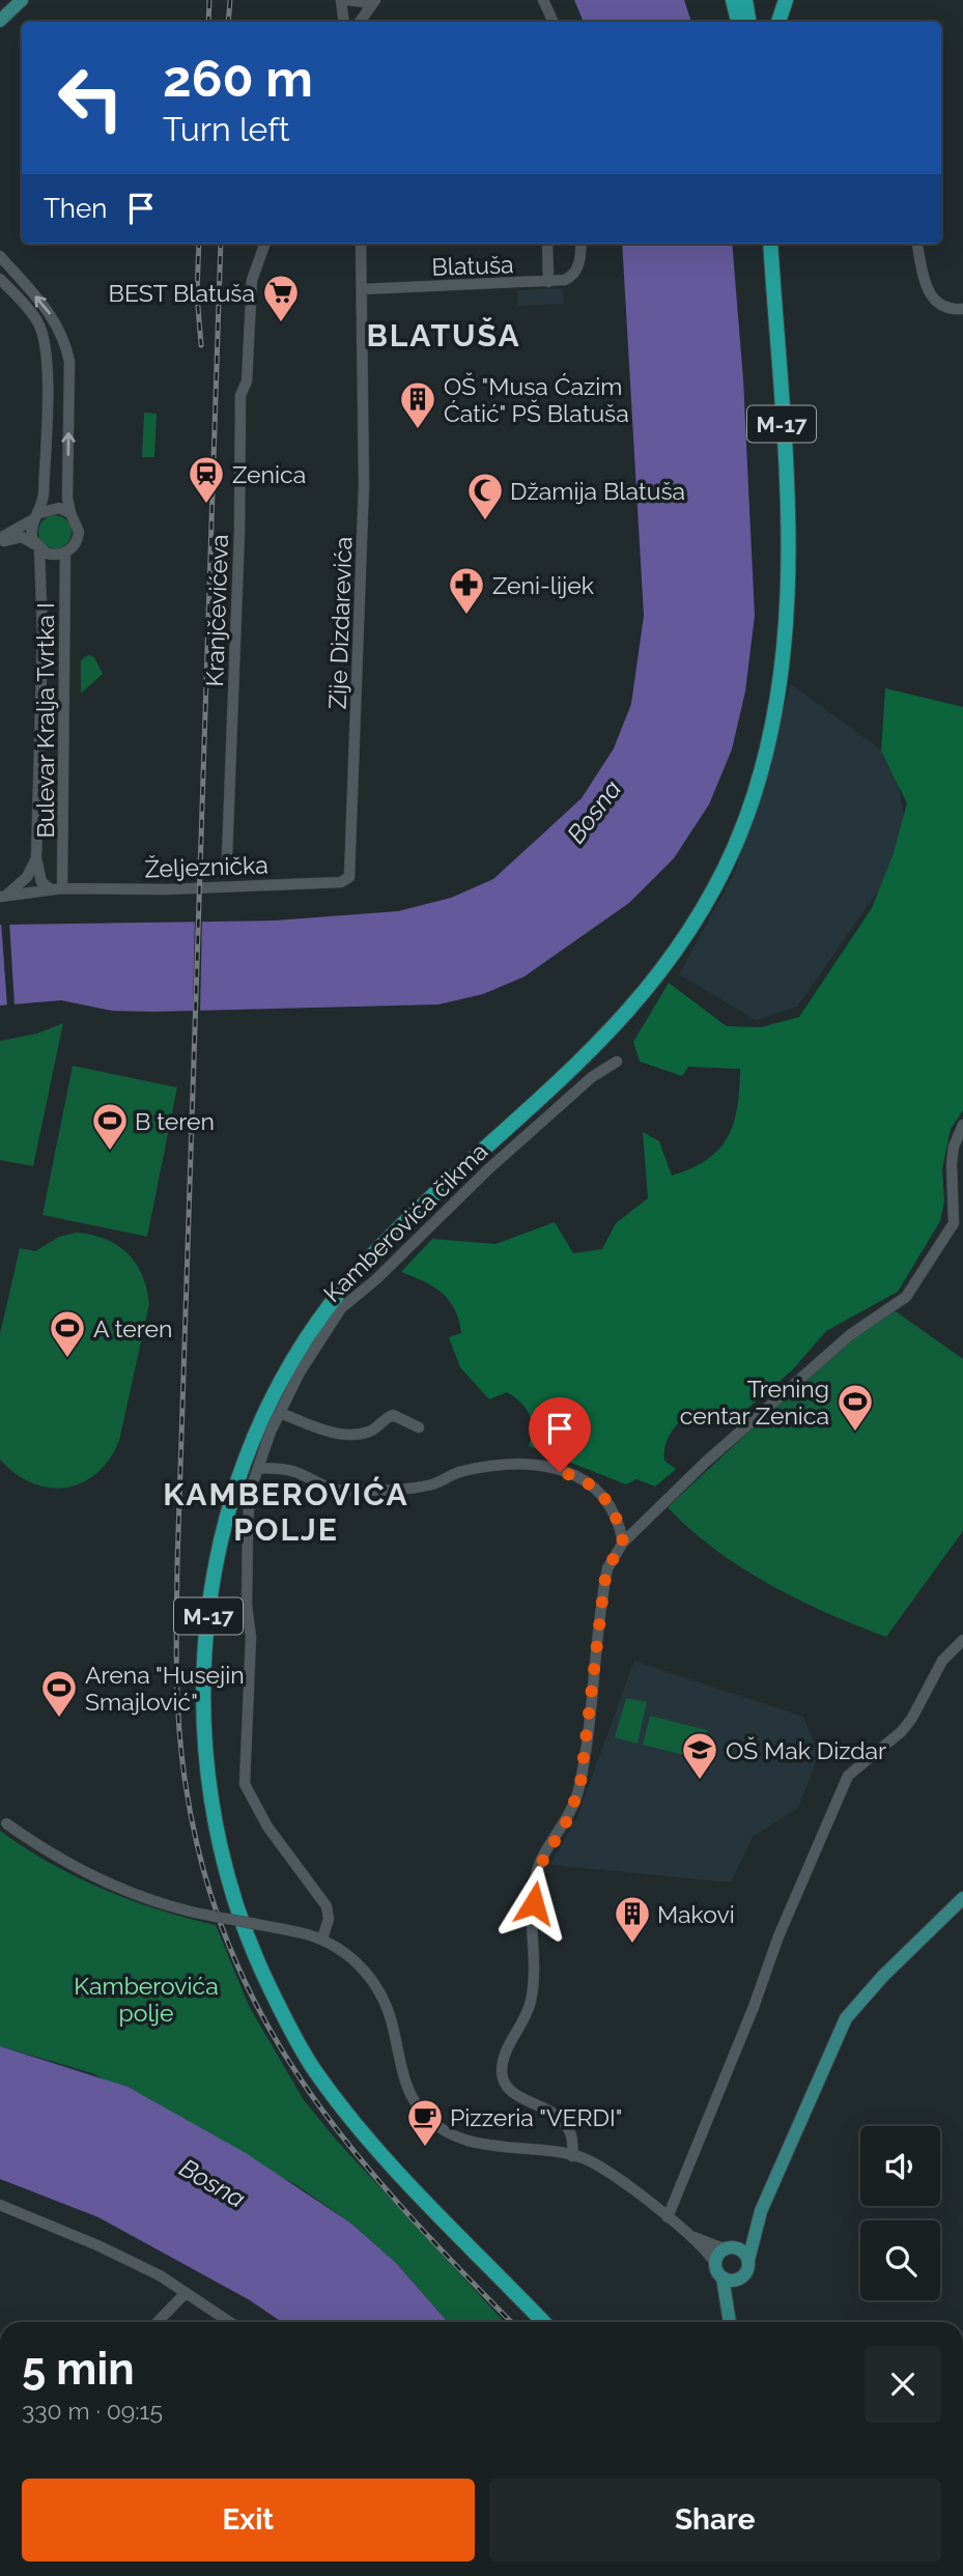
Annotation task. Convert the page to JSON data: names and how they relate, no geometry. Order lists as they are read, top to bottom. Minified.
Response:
{"streets":{"highway":["M-17"],"street":["Blatuša","Kranjčevićeva","Zije Dizdarevića","Bulevar Kralja Tvrtka I","Željeznička","Kamberovića čikma"]},"crossings":[["Blatuša","Zije Dizdarevića"],["Zije Dizdarevića","Željeznička"],["Bulevar Kralja Tvrtka I","Željeznička"]],"districts":["BLATUŠA","KAMBEROVIĆA POLJE"],"water":["Bosna"],"parks":["Kamberovića polje"],"places":{"supermarket":["BEST Blatuša"],"building":["OŠ \"Musa Ćazim Ćatić\" PŠ Blatuša","Makovi"],"station":["Zenica"],"mosque":["Džamija Blatuša"],"pharmacy":["Zeni-lijek"],"sports":["B teren","A teren","Trening centar Zenica","Arena \"Husejin Smajlović\""],"school or university":["OŠ Mak Dizdar"],"cafe":["Pizzeria \"VERDI\""]},"page":{"turn":["260 m","Turn left"],"then":"Then","heading":["5 min","330 m · 09:15"],"buttons":["Exit","Share"]}}
